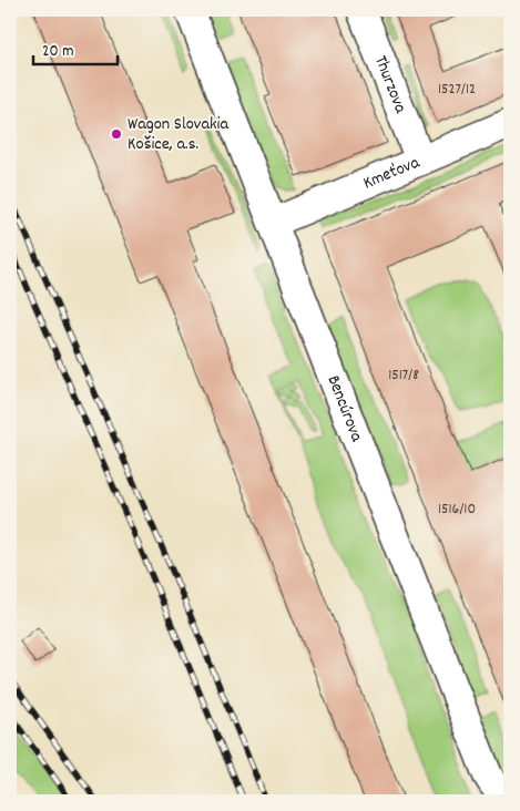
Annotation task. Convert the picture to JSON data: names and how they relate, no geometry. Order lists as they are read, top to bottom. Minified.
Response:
{"streets":{"street":["Thurzova","Kmeťova","Bencúrova"]},"crossings":[["Thurzova","Kmeťova"],["Kmeťova","Bencúrova"]],"places":["Wagon Slovakia Košice, a.s."],"house_numbers":["1527/12","1517/8","1516/10"],"scale_bar":"20 m"}
